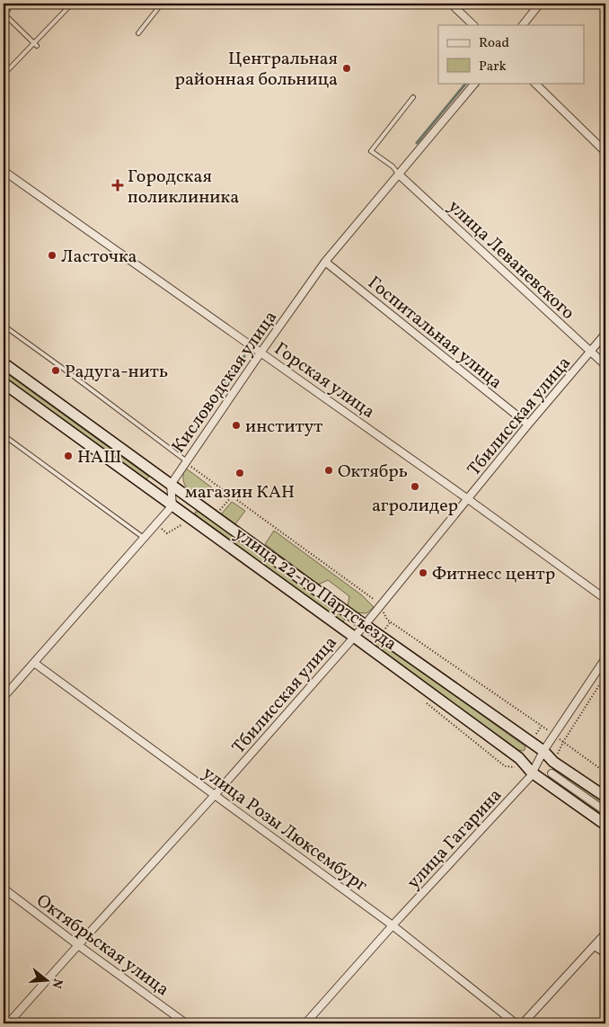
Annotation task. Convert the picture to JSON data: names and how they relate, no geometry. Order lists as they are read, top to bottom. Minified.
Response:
{"streets":{"main road":["улица 22-го Партсъезда"],"street":["улица Леваневского","Госпитальная улица","Горская улица","Кисловодская улица","Тбилисская улица","улица Розы Люксембург","улица Гагарина","Октябрьская улица"]},"crossings":[["улица Леваневского","Кисловодская улица"],["улица Леваневского","Тбилисская улица"],["Госпитальная улица","Кисловодская улица"],["Госпитальная улица","Тбилисская улица"],["Горская улица","Кисловодская улица"],["Горская улица","Тбилисская улица"],["Кисловодская улица","улица 22-го Партсъезда"],["Тбилисская улица","улица 22-го Партсъезда"],["Тбилисская улица","улица Розы Люксембург"],["Тбилисская улица","Октябрьская улица"],["улица 22-го Партсъезда","улица Гагарина"],["улица Розы Люксембург","улица Гагарина"]],"places":{"other":["Центральная районная больница","Ласточка","Радуга-нить","институт","НАШ","Октябрь","магазин КАН","агролидер","Фитнесс центр"],"health":["Городская поликлиника"]},"legend":["Road","Park"],"north":"right"}
